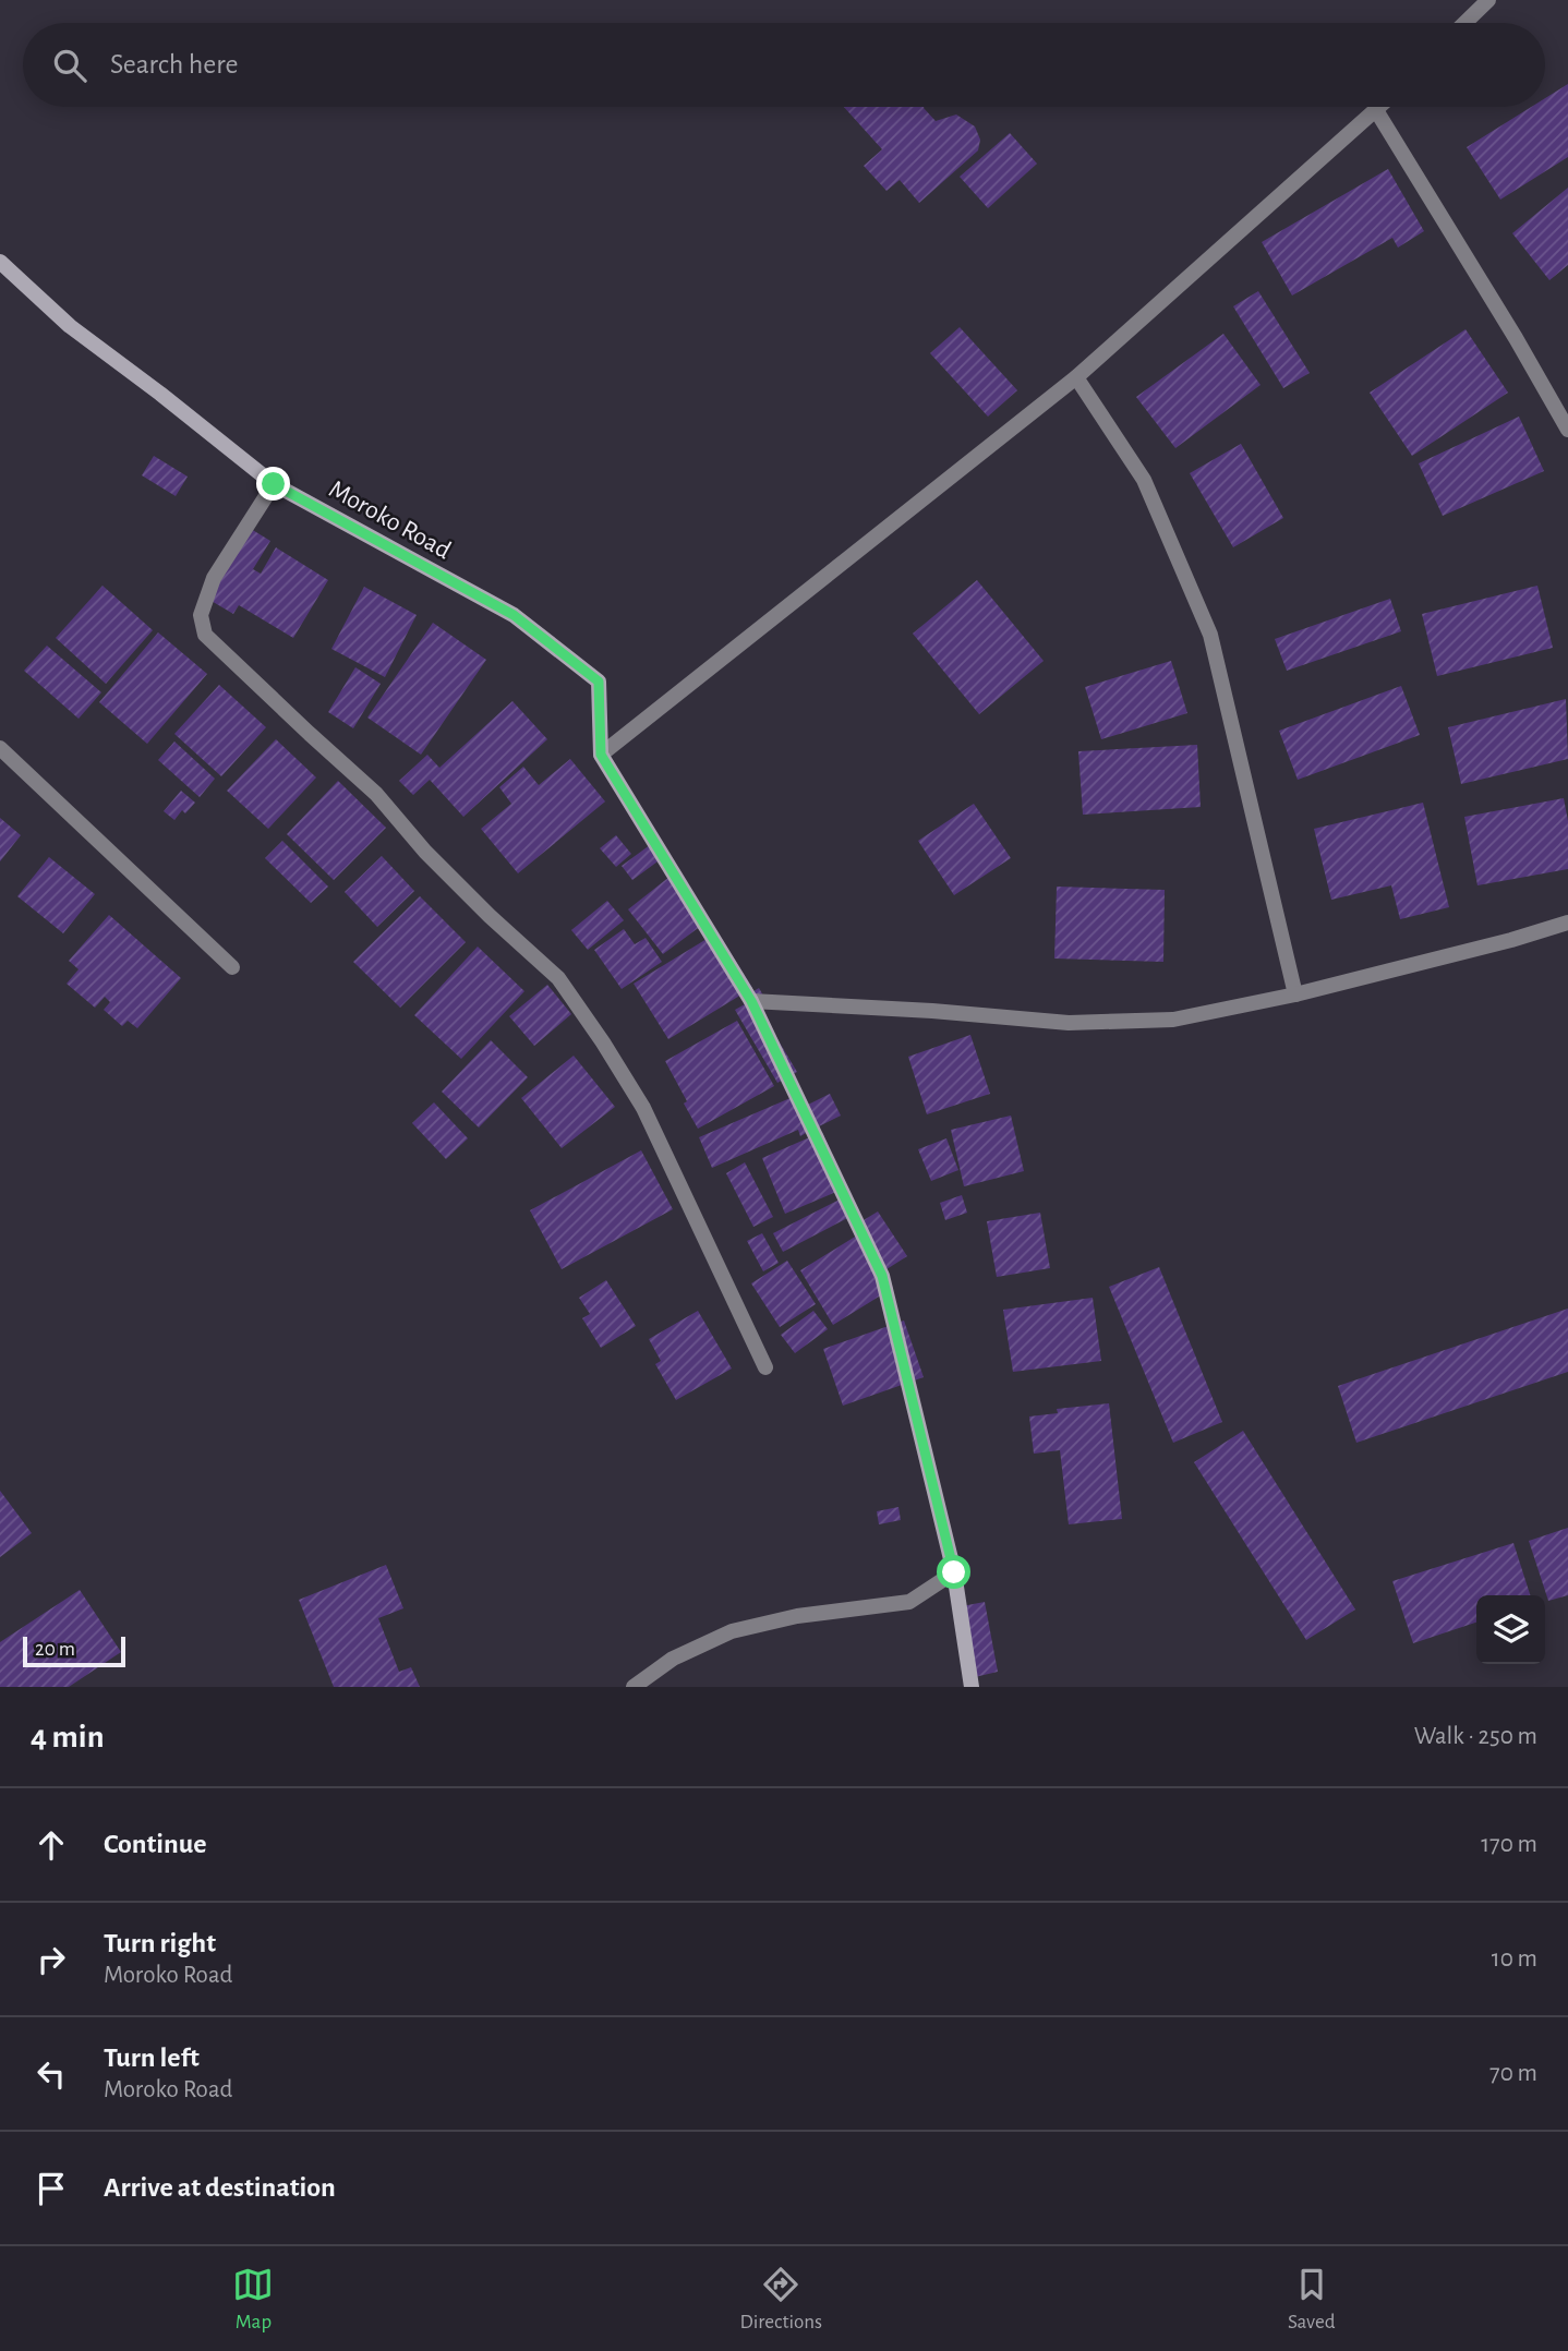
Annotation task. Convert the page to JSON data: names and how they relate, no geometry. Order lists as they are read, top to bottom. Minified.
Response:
{"streets":{"street":["Moroko Road"]},"scale_bar":"20 m","page":{"search":"Search here","scale":"20 m","heading":["4 min","Walk · 250 m"],"list":[["Continue","170 m"],["Turn right","Moroko Road","10 m"],["Turn left","Moroko Road","70 m"],"Arrive at destination"],"nav":["Map","Directions","Saved"]}}
